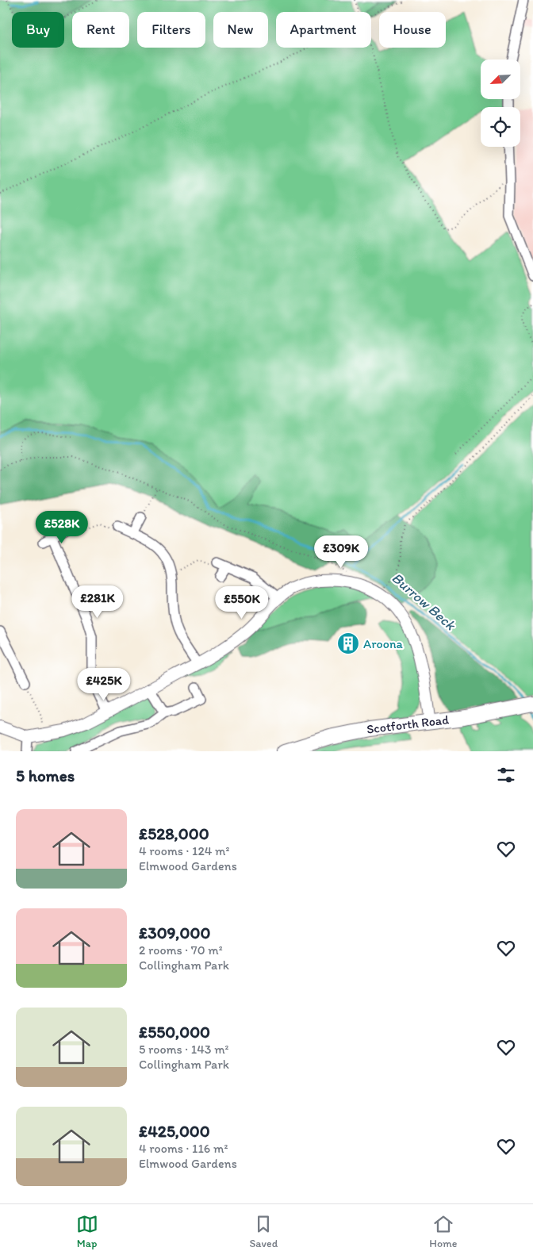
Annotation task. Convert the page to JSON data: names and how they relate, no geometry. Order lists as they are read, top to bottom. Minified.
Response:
{"streets":{"main road":["Scotforth Road"]},"water":["Burrow Beck"],"places":{"building":["Aroona"]},"north":"bottom left","page":{"chip":["Buy","Rent","Filters","New","Apartment","House"],"price":["£528K","£309K","£281K","£550K","£425K"],"heading":"5 homes","list":[{"name":"£528,000","note":"4 rooms · 124 m² · Elmwood Gardens"},{"name":"£309,000","note":"2 rooms · 70 m² · Collingham Park"},{"name":"£550,000","note":"5 rooms · 143 m² · Collingham Park"},{"name":"£425,000","note":"4 rooms · 116 m² · Elmwood Gardens"}],"tabs":["Map","Saved","Home"]}}
